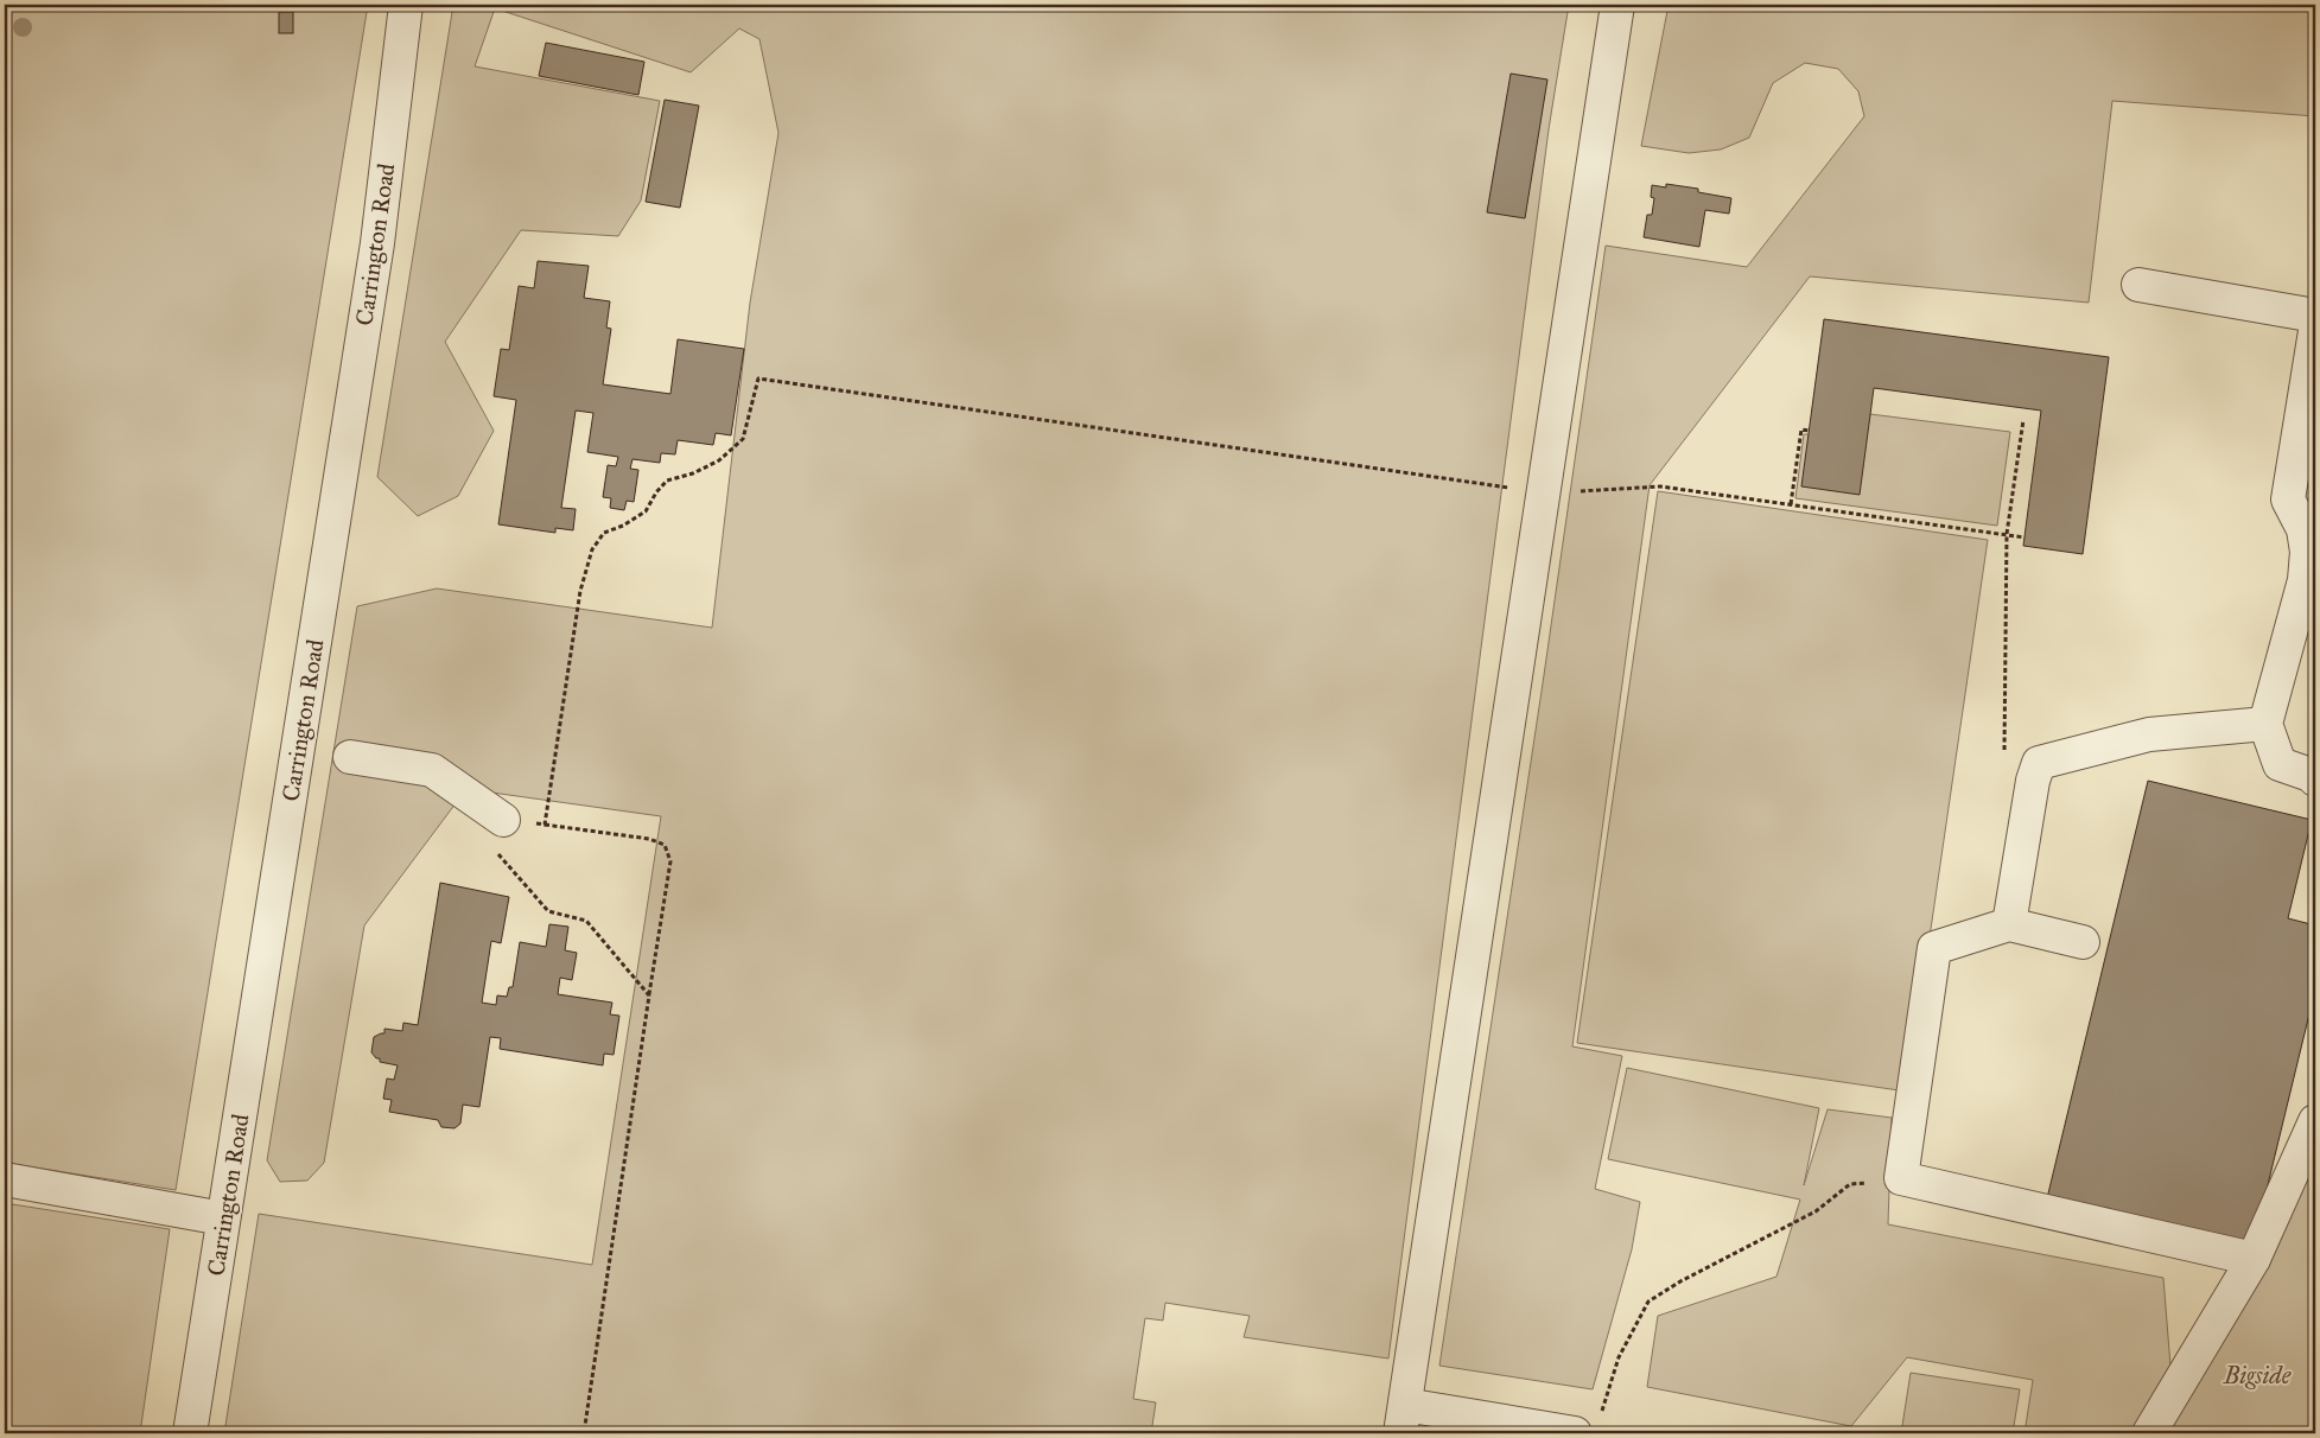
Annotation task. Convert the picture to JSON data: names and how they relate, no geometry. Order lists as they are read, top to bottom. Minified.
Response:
{"streets":{"street":["Carrington Road"]},"parks":["Bigside"]}
